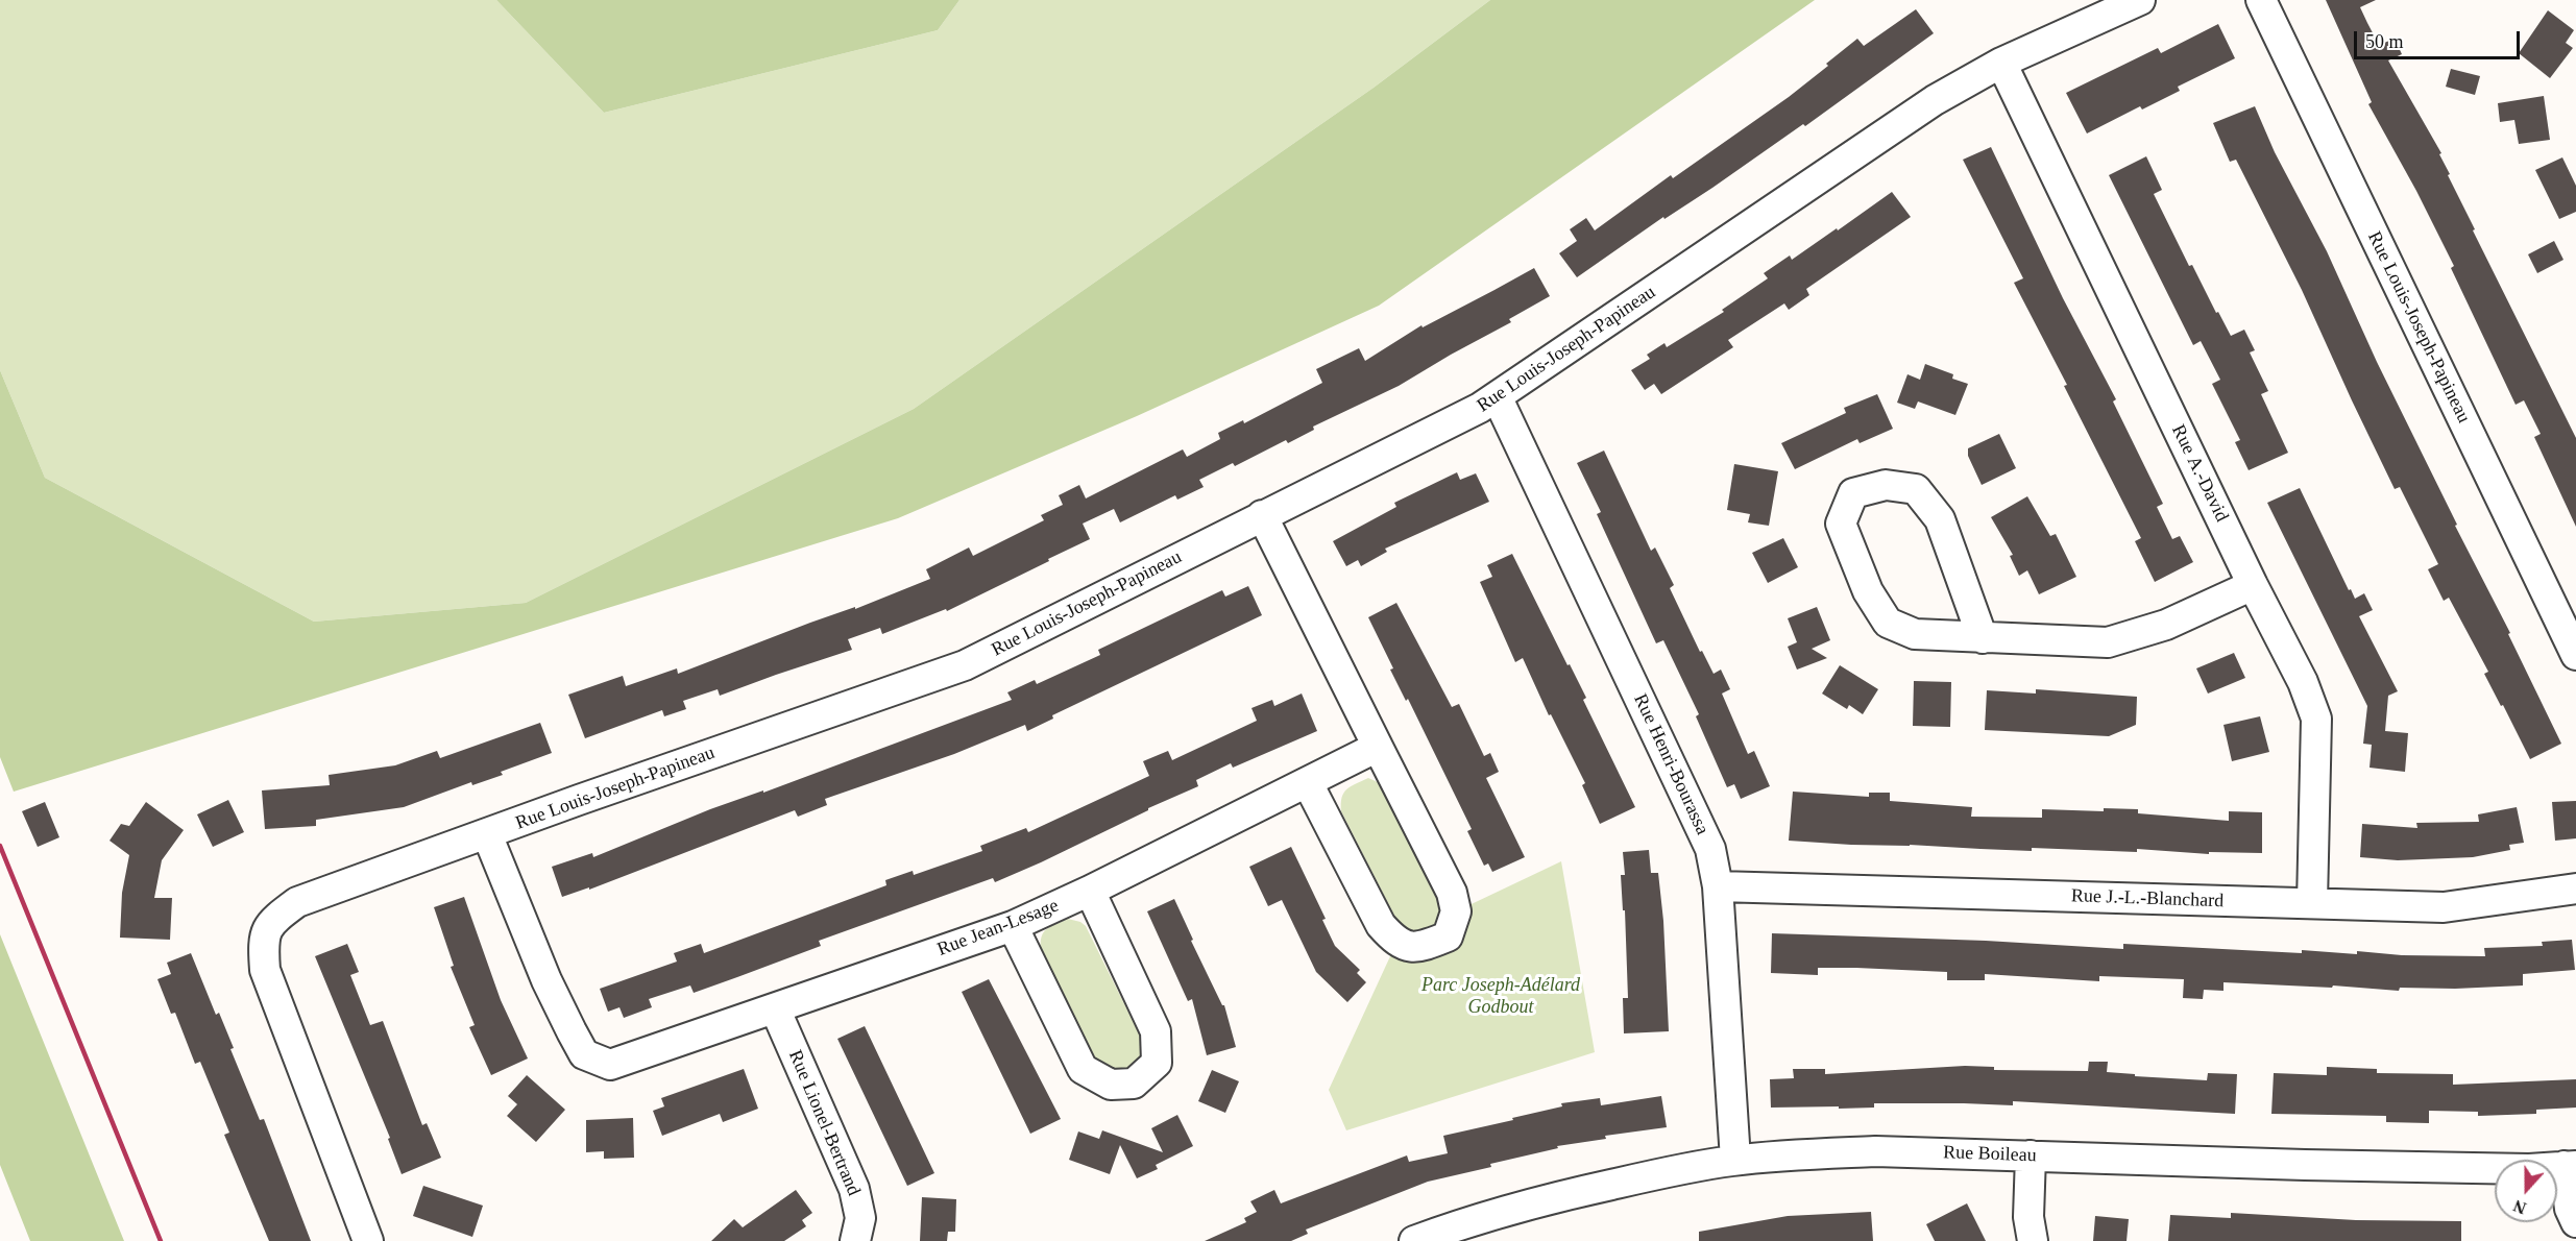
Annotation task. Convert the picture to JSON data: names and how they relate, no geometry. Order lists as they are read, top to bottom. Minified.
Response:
{"streets":{"street":["Rue Louis-Joseph-Papineau","Rue A.-David","Rue Henri-Bourassa","Rue J.-L.-Blanchard","Rue Jean-Lesage","Rue Lionel-Bertrand","Rue Boileau"]},"crossings":[["Rue Louis-Joseph-Papineau","Rue A.-David"],["Rue Louis-Joseph-Papineau","Rue Henri-Bourassa"],["Rue Louis-Joseph-Papineau","Rue Jean-Lesage"],["Rue A.-David","Rue J.-L.-Blanchard"],["Rue Henri-Bourassa","Rue J.-L.-Blanchard"],["Rue Henri-Bourassa","Rue Boileau"],["Rue Jean-Lesage","Rue Lionel-Bertrand"]],"parks":["Parc Joseph-Adélard Godbout"],"scale_bar":"50 m","north":"bottom"}
